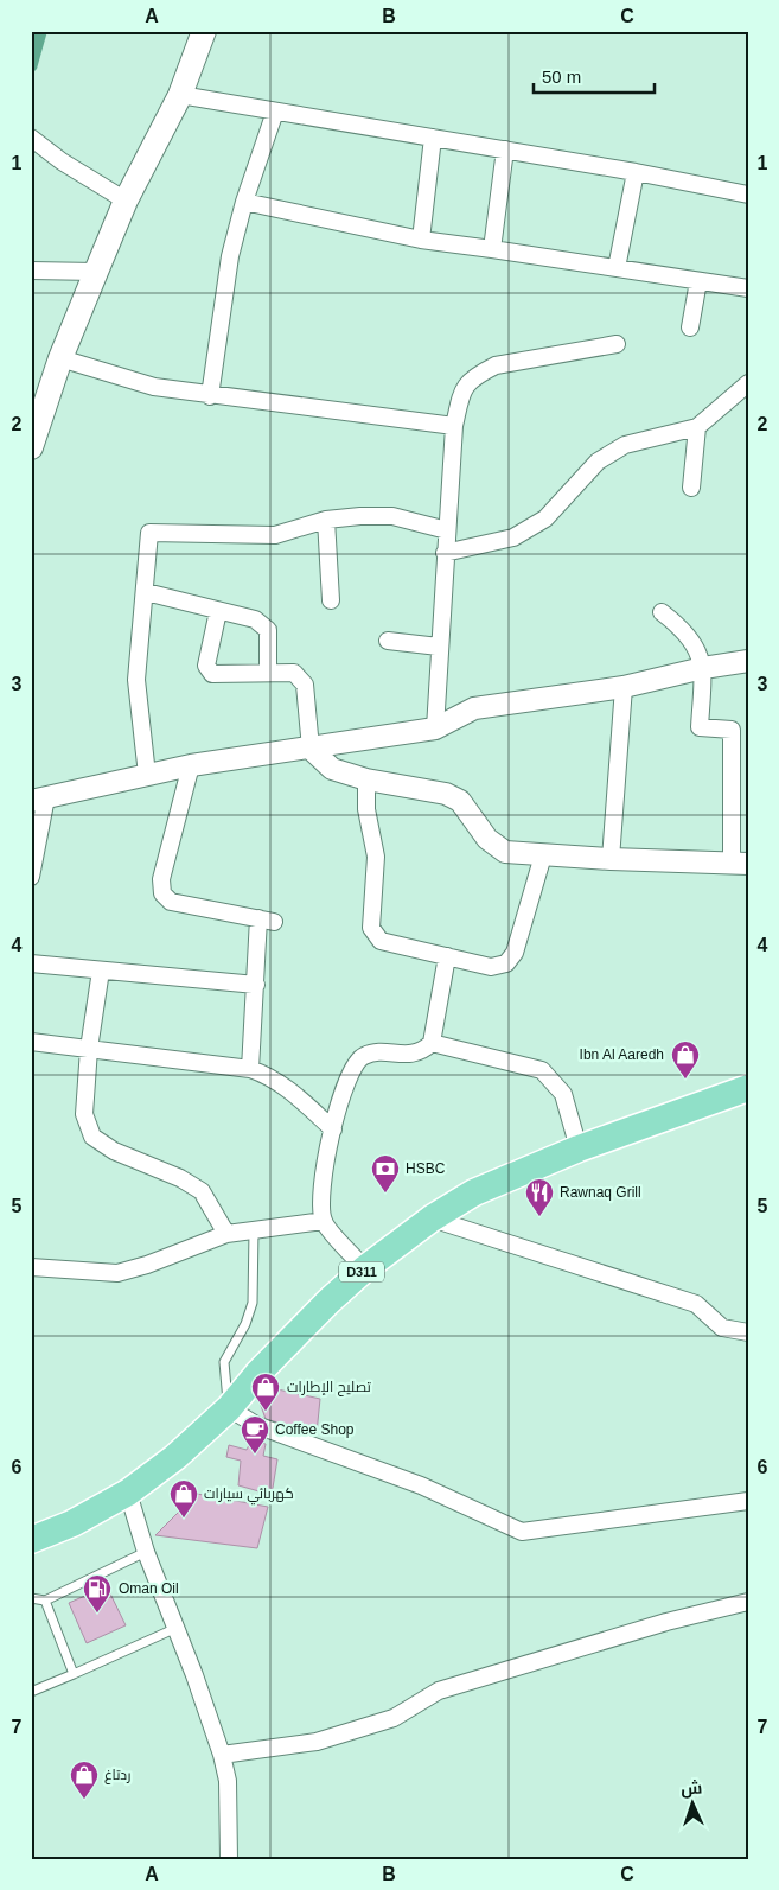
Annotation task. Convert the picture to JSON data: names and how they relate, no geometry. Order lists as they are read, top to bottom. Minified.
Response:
{"streets":{"main road":["D311"]},"places":{"shop":["Ibn Al Aaredh","تصليح الإطارات","كهربائي سيارات","ردتاغ"],"bank":["HSBC"],"restaurant":["Rawnaq Grill"],"cafe":["Coffee Shop"],"fuel station":["Oman Oil"]},"scale_bar":"50 m","north":"top","grid":{"columns":["A","B","C"],"rows":["1","2","3","4","5","6","7"]}}
